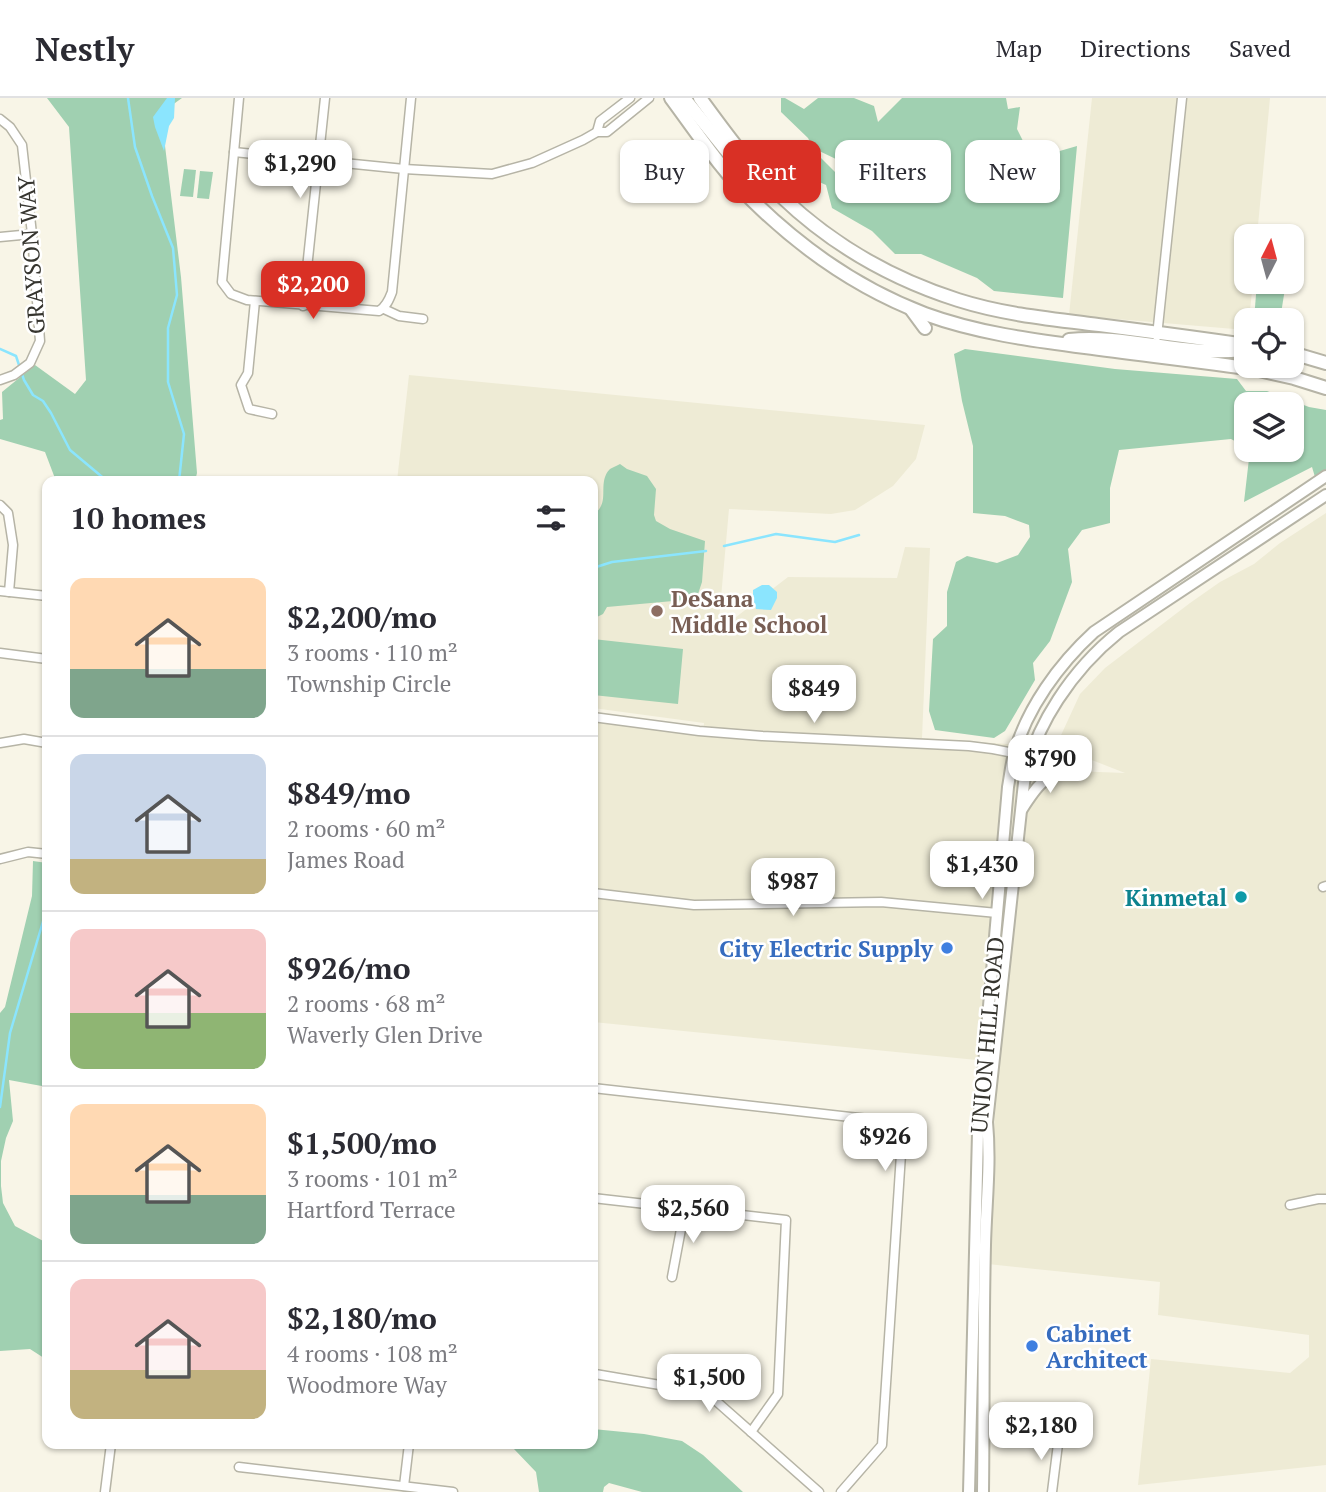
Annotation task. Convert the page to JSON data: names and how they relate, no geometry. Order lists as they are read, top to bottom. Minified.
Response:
{"streets":{"street":["GRAYSON WAY","UNION HILL ROAD"]},"places":["DeSana Middle School","Kinmetal","City Electric Supply","Cabinet Architect"],"north":"top","page":{"header":"Nestly","nav":["Map","Directions","Saved"],"price":["$1,290","$2,200","$849","$790","$1,430","$987","$926","$2,560","$1,500","$2,180"],"chip":["Buy","Rent","Filters","New"],"heading":"10 homes","list":[{"name":"$2,200/mo","note":"3 rooms · 110 m² · Township Circle"},{"name":"$849/mo","note":"2 rooms · 60 m² · James Road"},{"name":"$926/mo","note":"2 rooms · 68 m² · Waverly Glen Drive"},{"name":"$1,500/mo","note":"3 rooms · 101 m² · Hartford Terrace"},{"name":"$2,180/mo","note":"4 rooms · 108 m² · Woodmore Way"}]}}
